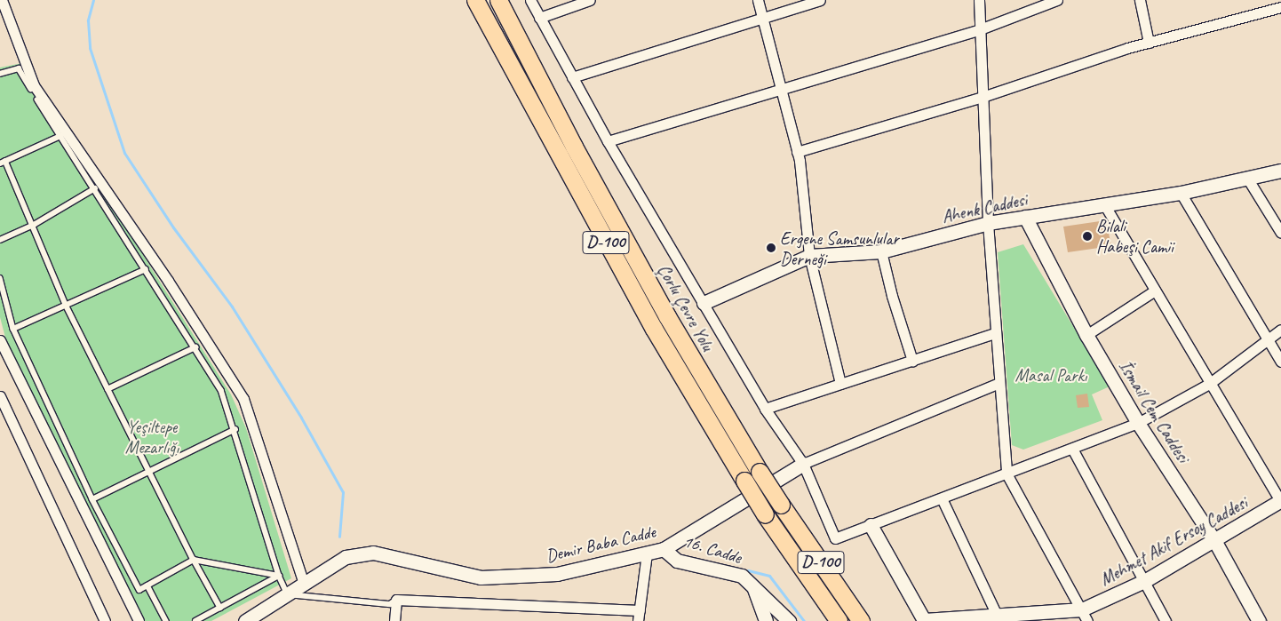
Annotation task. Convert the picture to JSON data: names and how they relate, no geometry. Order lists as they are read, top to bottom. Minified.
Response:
{"streets":{"highway":["D-100","Çorlu Çevre Yolu"],"street":["Ahenk Caddesi","İsmail Cem Caddesi","Mehmet Akif Ersoy Caddesi","Demir Baba Cadde","16. Cadde"]},"crossings":[["Ahenk Caddesi","İsmail Cem Caddesi"],["İsmail Cem Caddesi","Mehmet Akif Ersoy Caddesi"],["Demir Baba Cadde","16. Cadde"]],"parks":["Masal Parkı","Yeşiltepe Mezarlığı"],"places":["Bilali Habeşi Camii","Ergene Samsunlular Derneği"]}
